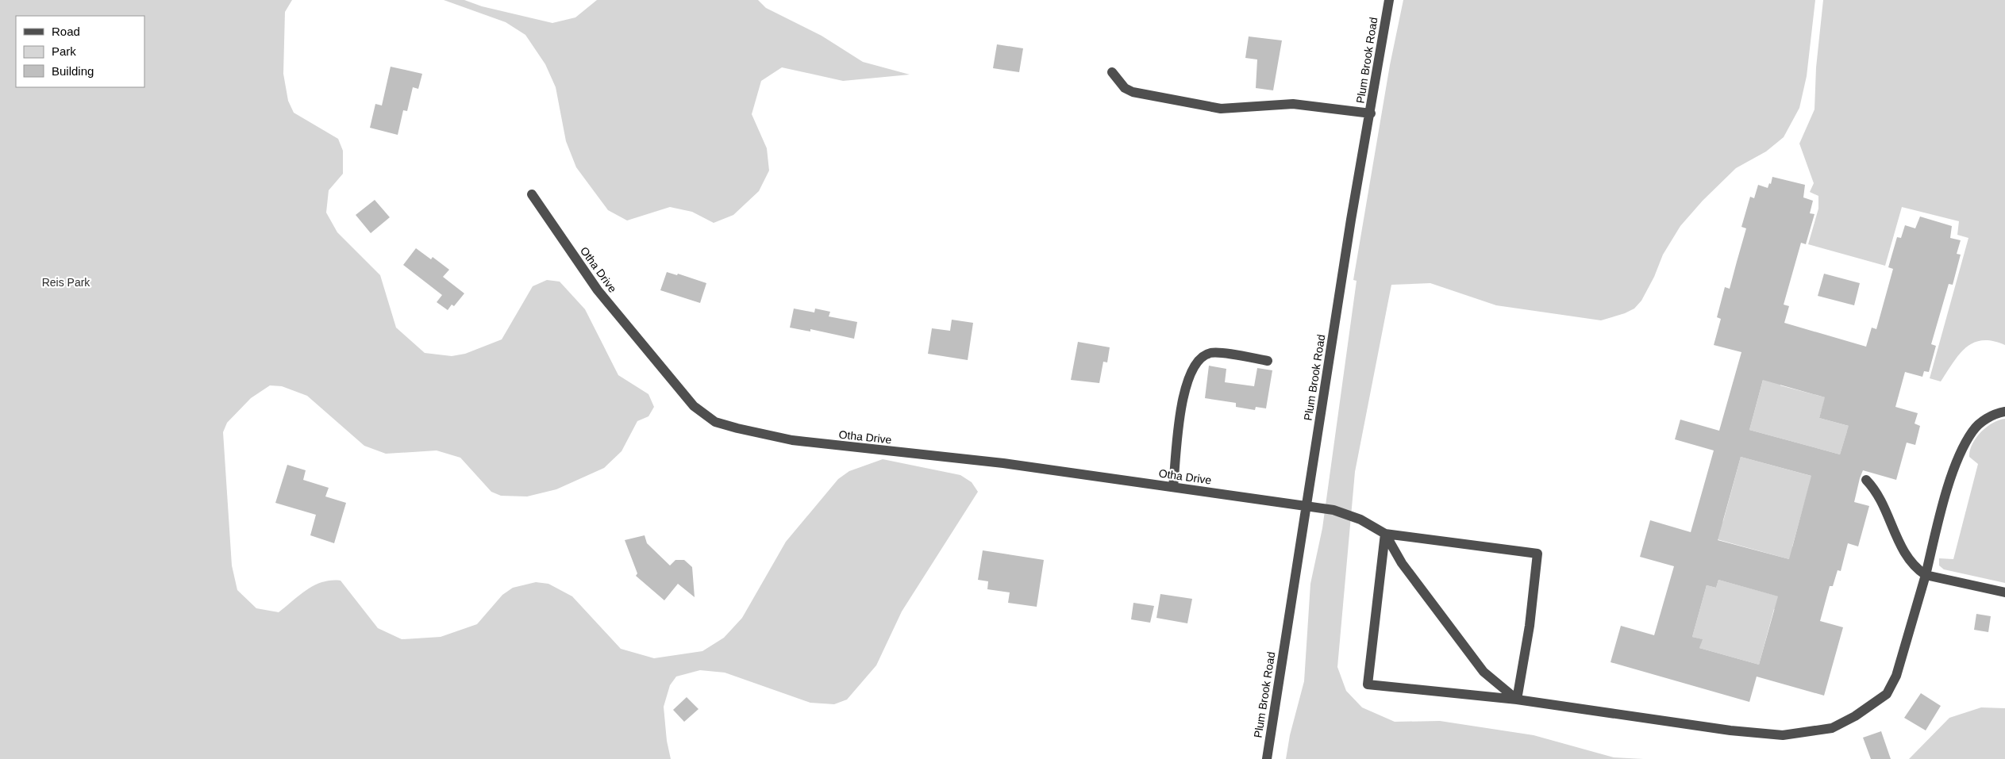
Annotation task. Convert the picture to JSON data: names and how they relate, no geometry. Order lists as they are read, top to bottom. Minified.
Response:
{"streets":{"street":["Plum Brook Road","Otha Drive"]},"crossings":[["Plum Brook Road","Otha Drive"]],"parks":["Reis Park"],"legend":["Road","Park","Building"]}
